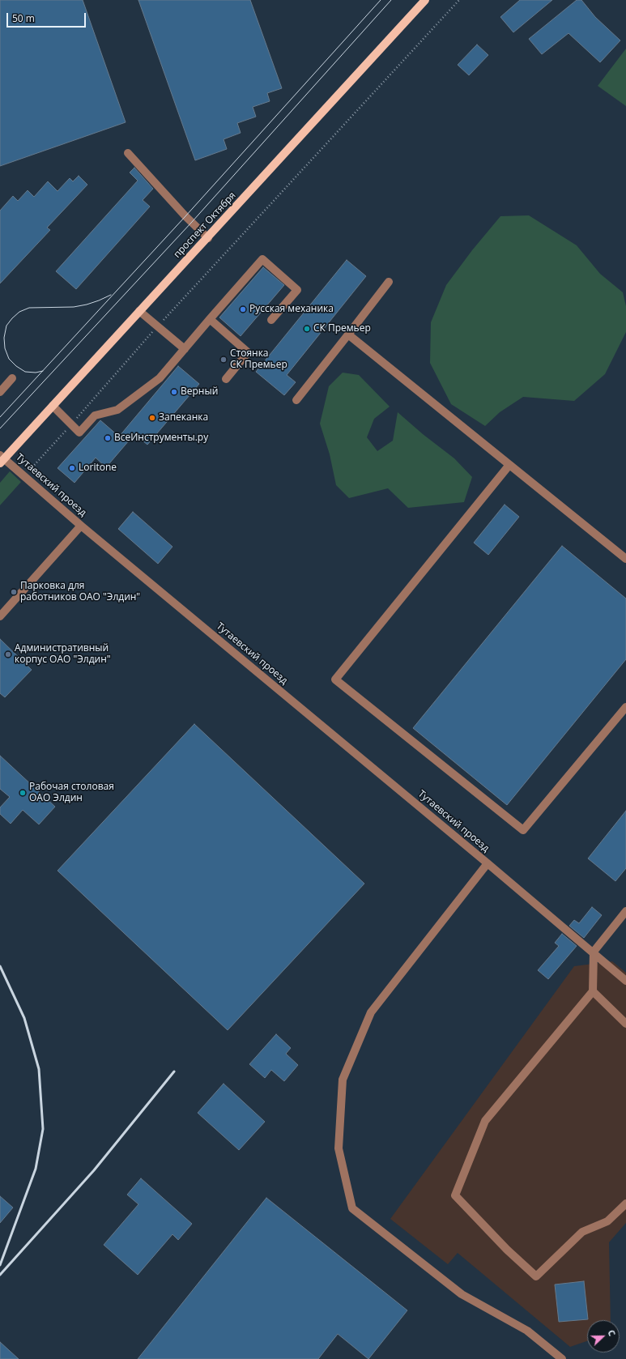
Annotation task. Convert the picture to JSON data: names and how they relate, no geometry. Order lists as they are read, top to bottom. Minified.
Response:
{"streets":{"main road":["проспект Октября"],"street":["Тутаевский проезд"]},"crossings":[["проспект Октября","Тутаевский проезд"]],"places":["Русская механика","СК Премьер","Стоянка СК Премьер","Верный","Запеканка","ВсеИнструменты.ру","Loritone","Парковка для работников ОАО \"Элдин\"","Административный корпус ОАО \"Элдин\"","Рабочая столовая ОАО Элдин"],"scale_bar":"50 m","north":"right"}
